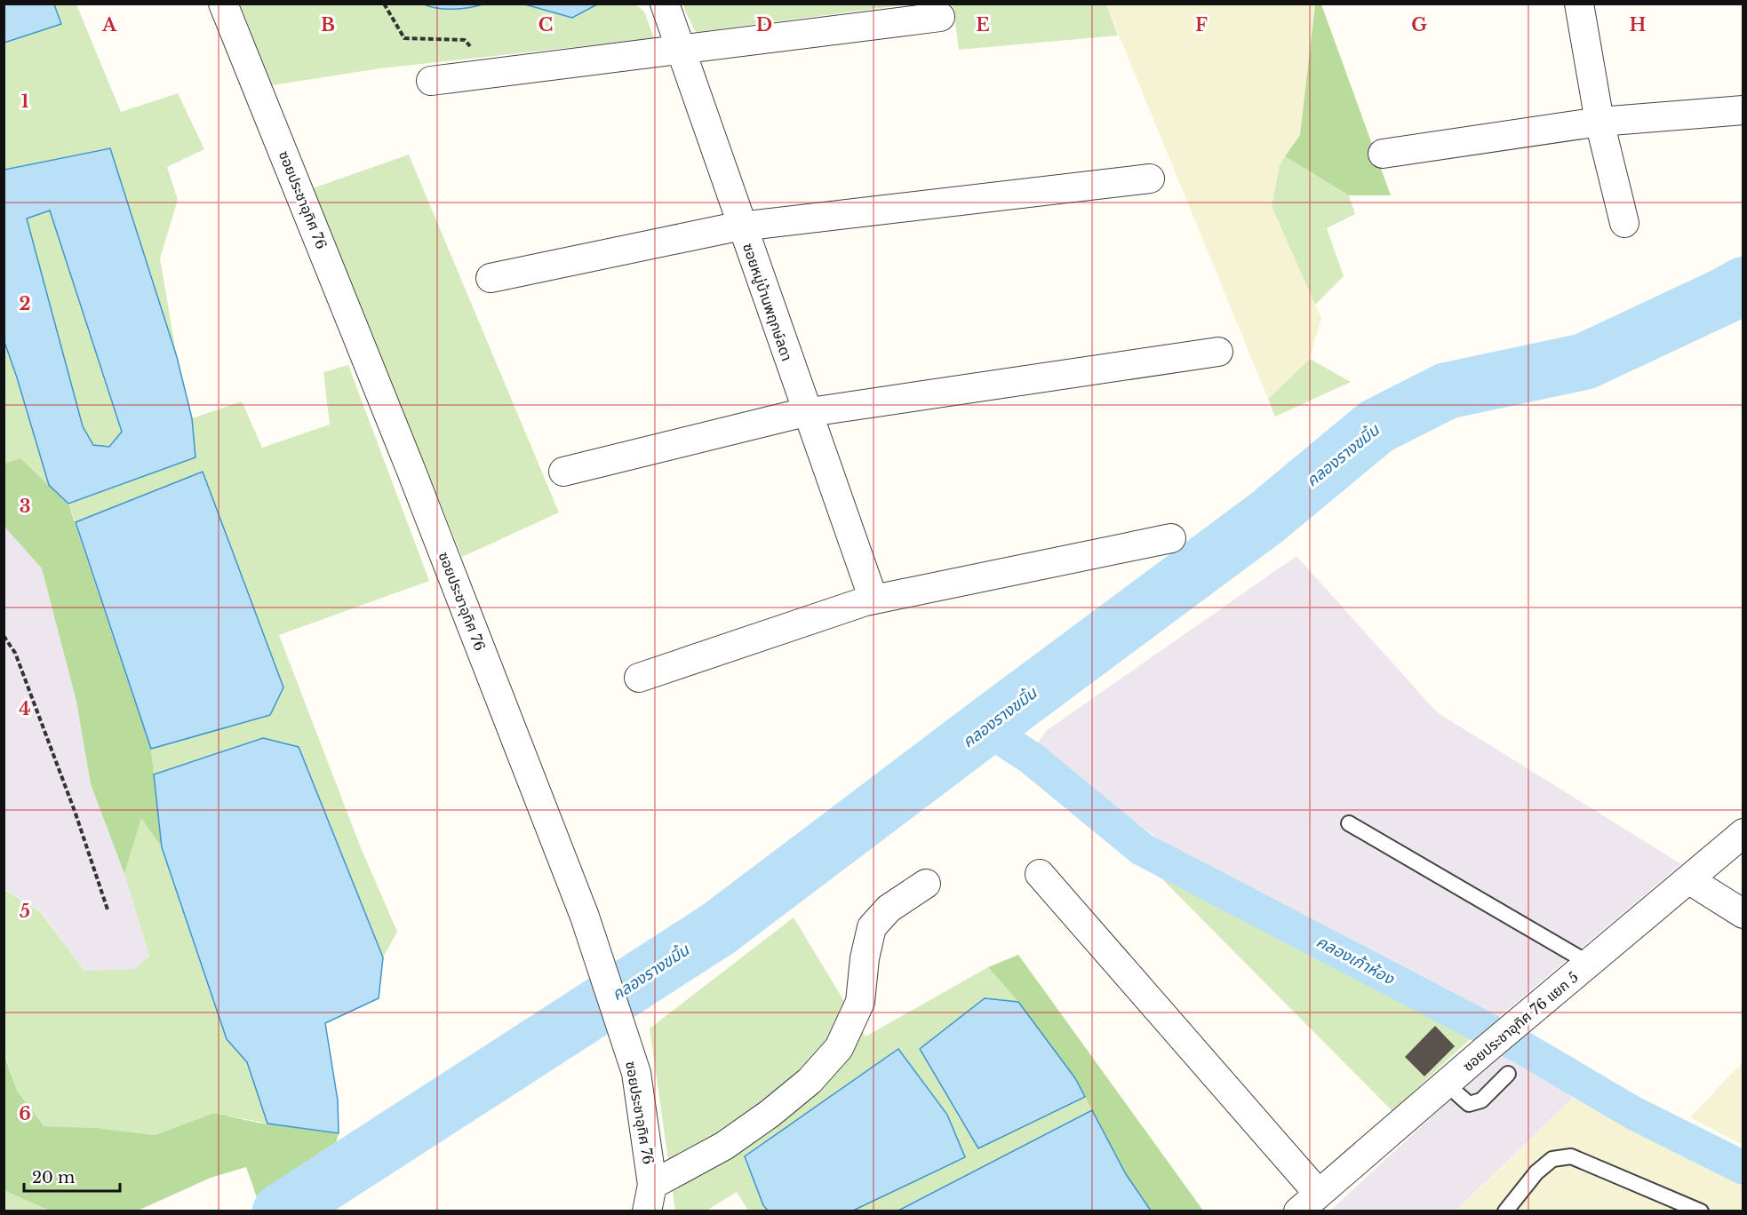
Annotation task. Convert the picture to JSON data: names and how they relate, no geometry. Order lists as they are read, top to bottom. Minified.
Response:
{"streets":{"street":["ซอยประชาอุทิศ 76","ซอยหมู่บ้านพฤกษ์ลดา","ซอยประชาอุทิศ 76 แยก 5"]},"water":["คลองรางขมิ้น","คลองเก้าห้อง"],"scale_bar":"20 m","grid":{"columns":["A","B","C","D","E","F","G","H"],"rows":["1","2","3","4","5","6"]}}
